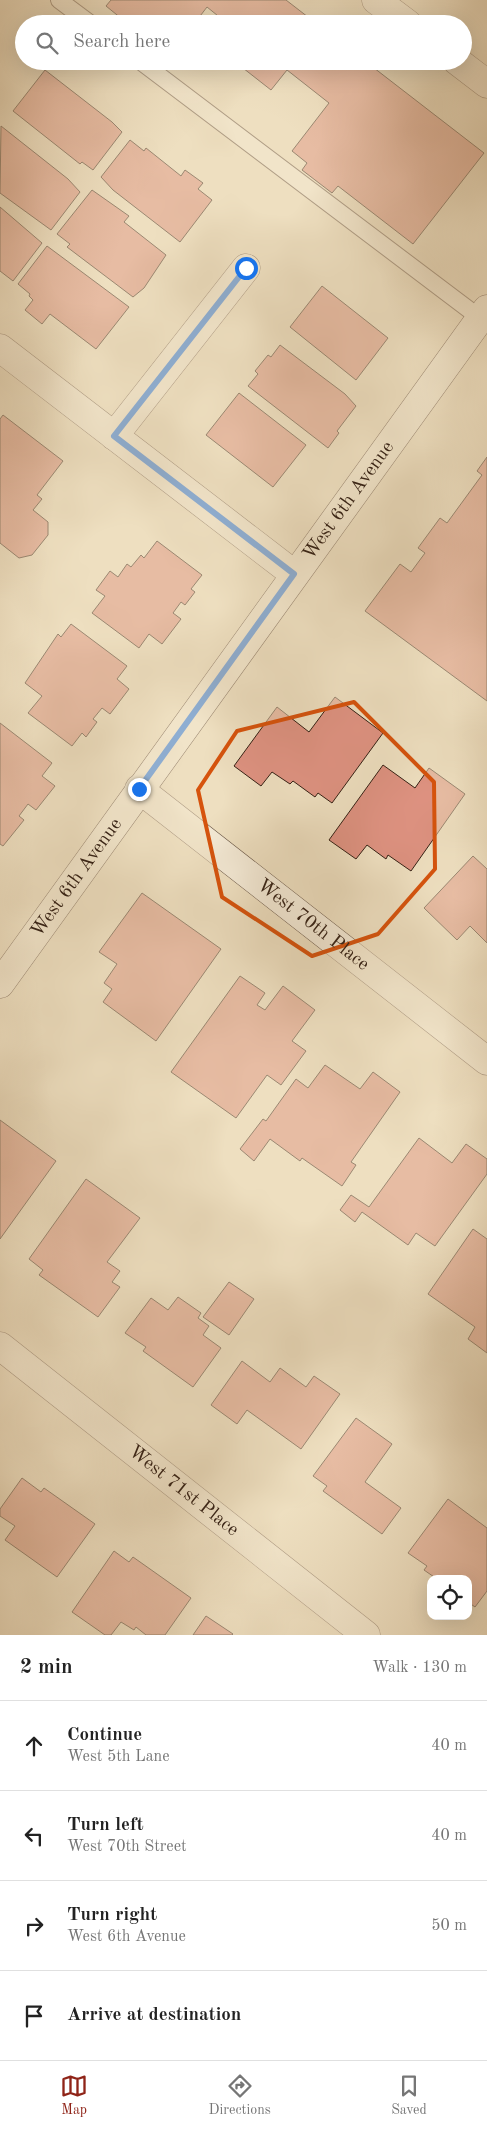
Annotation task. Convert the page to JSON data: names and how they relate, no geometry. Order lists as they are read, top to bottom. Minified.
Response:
{"streets":{"street":["West 6th Avenue","West 70th Place","West 71st Place"]},"crossings":[["West 6th Avenue","West 70th Place"]],"page":{"search":"Search here","heading":["2 min","Walk · 130 m"],"list":[["Continue","West 5th Lane","40 m"],["Turn left","West 70th Street","40 m"],["Turn right","West 6th Avenue","50 m"],"Arrive at destination"],"nav":["Map","Directions","Saved"]}}
